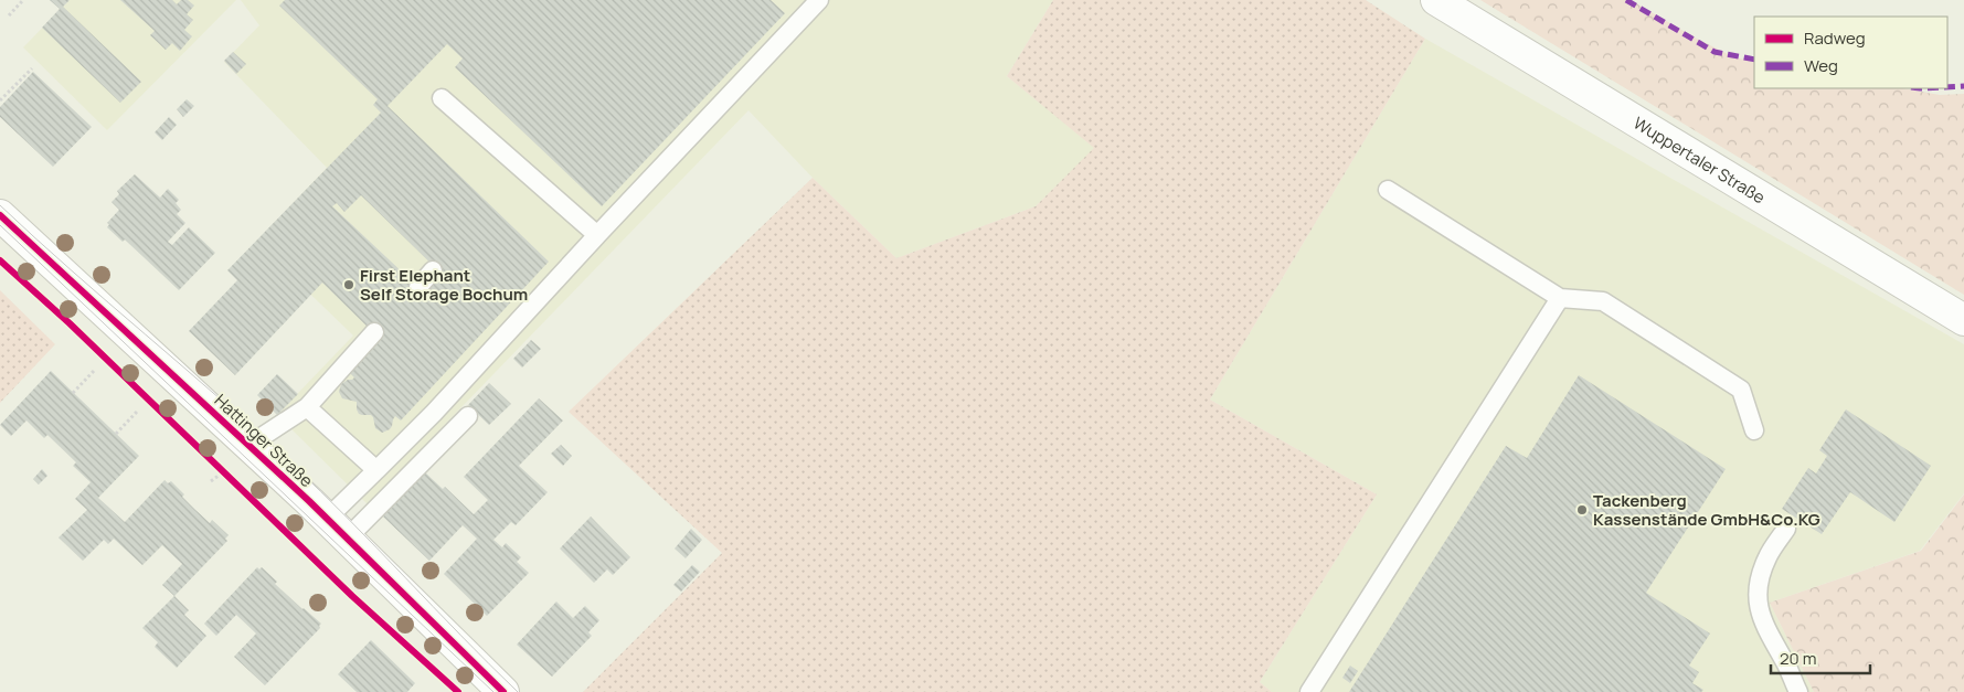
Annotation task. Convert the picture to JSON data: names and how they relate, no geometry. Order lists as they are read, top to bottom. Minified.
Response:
{"streets":{"street":["Wuppertaler Straße","Hattinger Straße"]},"places":["First Elephant Self Storage Bochum","Tackenberg Kassenstände GmbH&Co.KG"],"legend":["Radweg","Weg"],"scale_bar":"20 m"}
